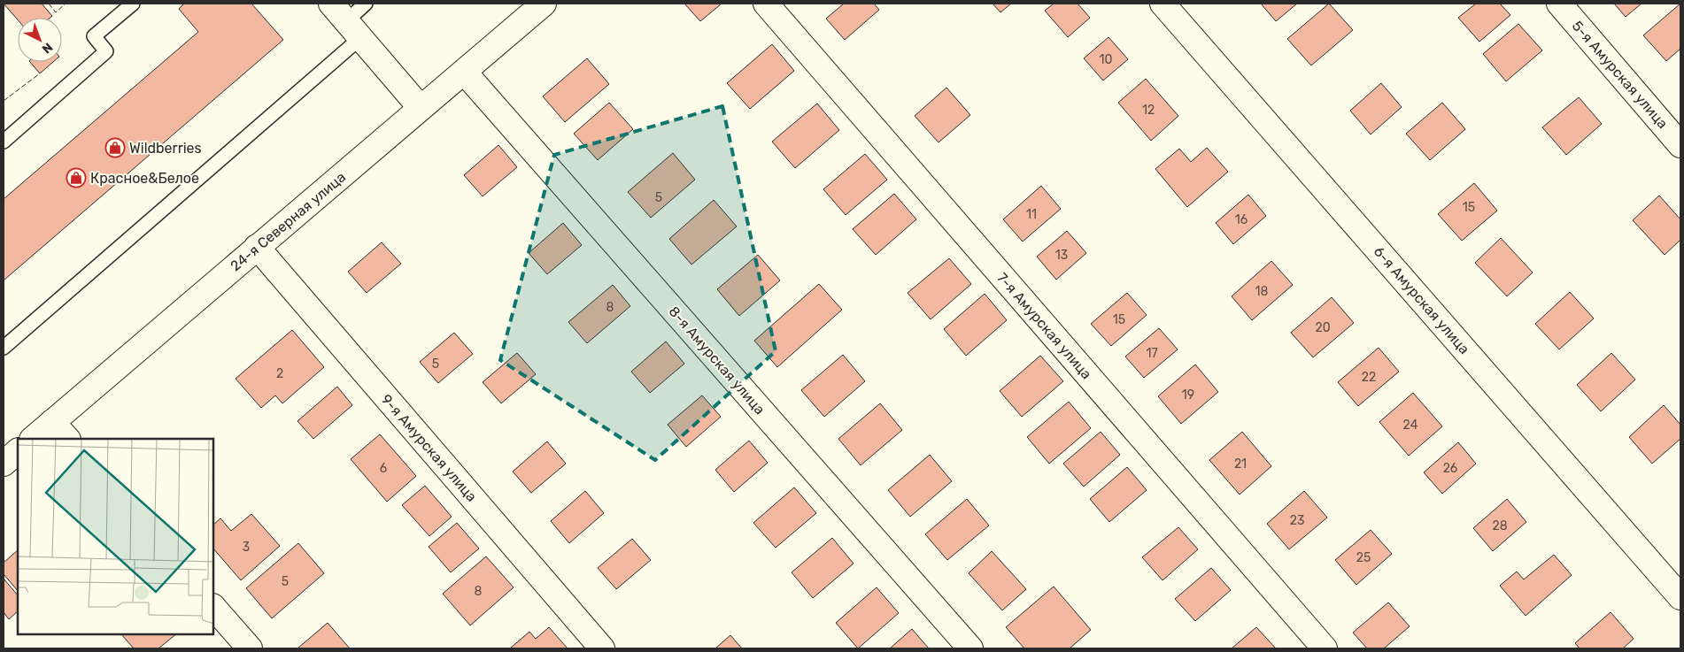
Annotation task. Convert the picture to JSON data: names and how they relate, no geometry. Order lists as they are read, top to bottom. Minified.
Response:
{"streets":{"street":["5-я Амурская улица","24-я Северная улица","6-я Амурская улица","7-я Амурская улица","8-я Амурская улица","9-я Амурская улица"]},"crossings":[["24-я Северная улица","8-я Амурская улица"],["24-я Северная улица","9-я Амурская улица"]],"places":{"shop":["Wildberries","Красное&Белое"]},"house_numbers":["10","12","5","15","11","16","13","18","8","15","20","17","5","2","22","19","24","21","6","26","23","28","3","25","5","8"],"north":"bottom right"}
